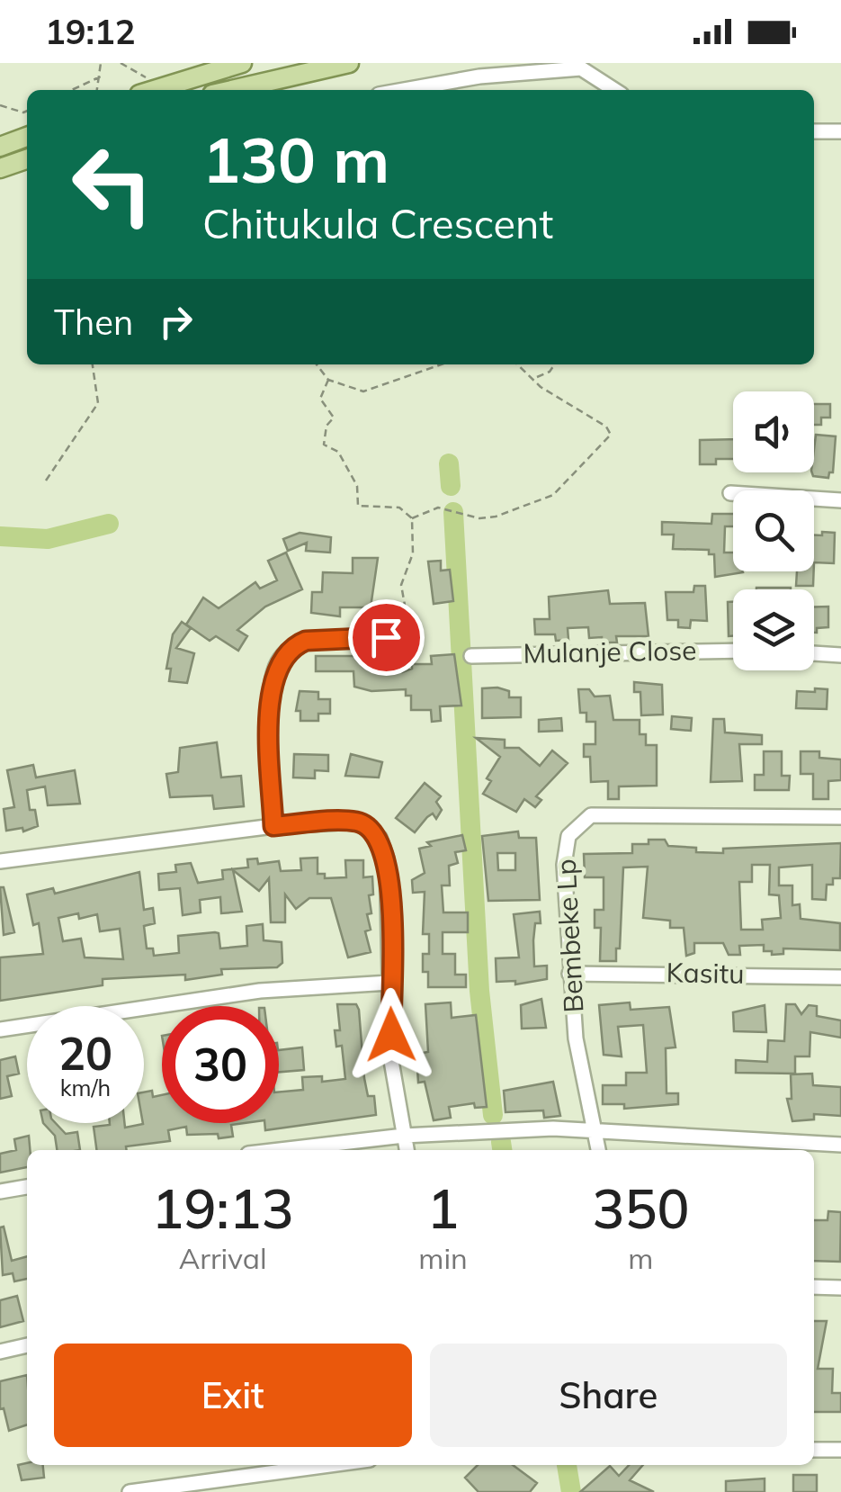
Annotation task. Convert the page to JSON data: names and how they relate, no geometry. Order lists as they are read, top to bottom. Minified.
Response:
{"streets":{"street":["Mulanje Close","Bembeke Lp","Kasitu"]},"crossings":[["Bembeke Lp","Kasitu"]],"page":{"status":"19:12","turn":["130 m","Chitukula Crescent"],"then":"Then","speed":"20 km/h","limit":"30","eta":["19:13","Arrival","1","min","350","m"],"buttons":["Exit","Share"]}}
